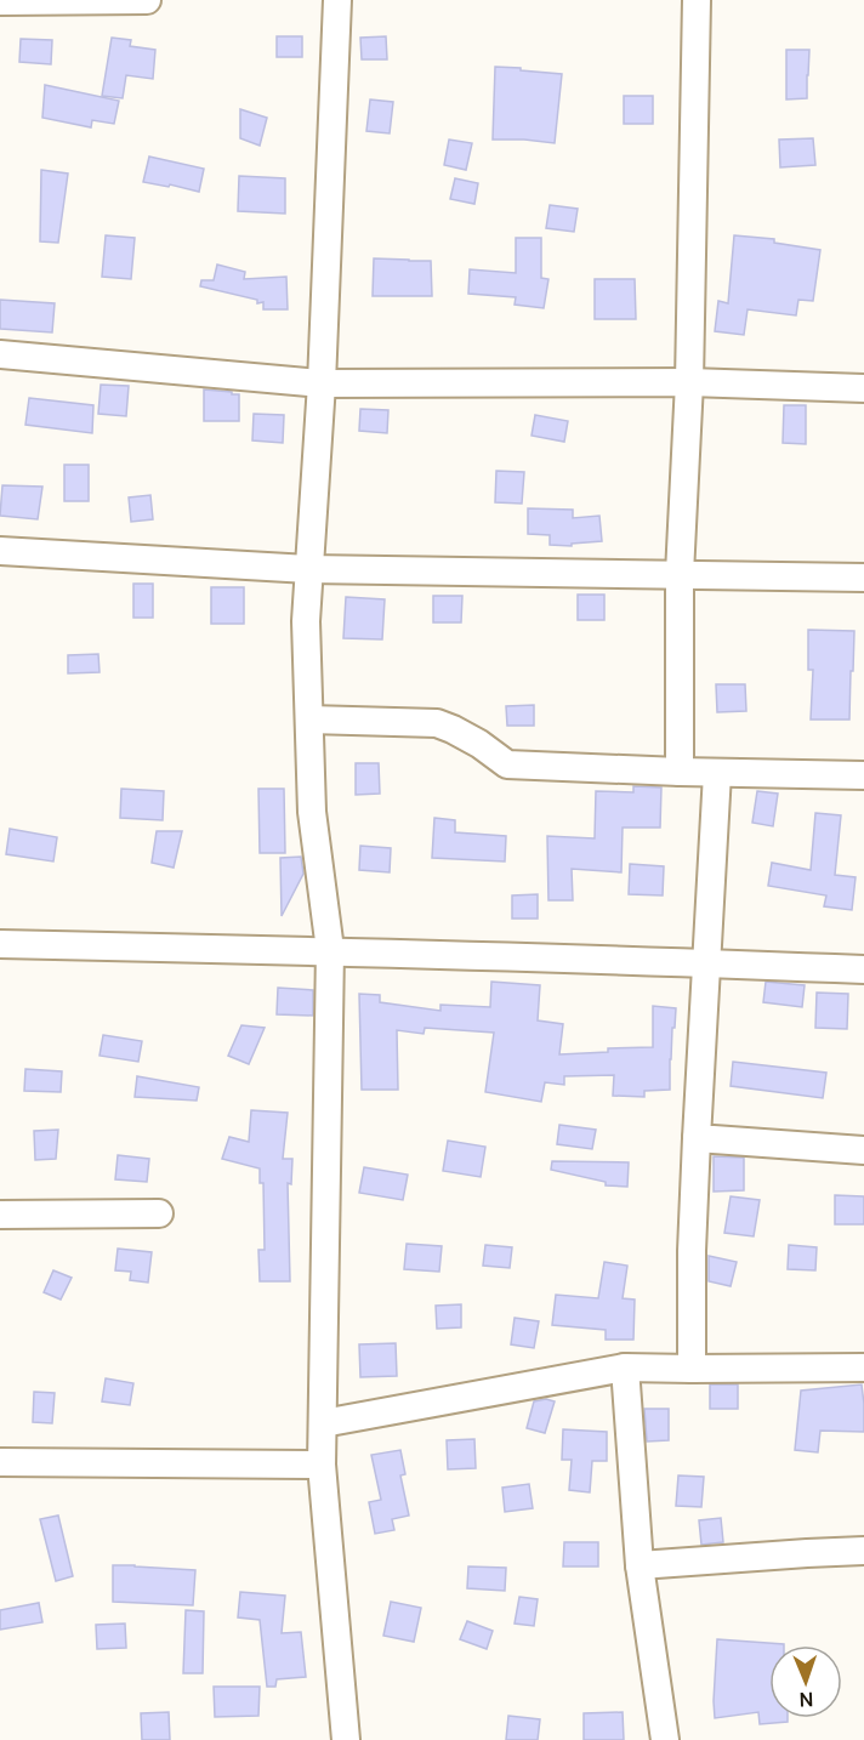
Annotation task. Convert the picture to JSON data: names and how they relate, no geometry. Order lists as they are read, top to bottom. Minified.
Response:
{"north":"bottom"}
